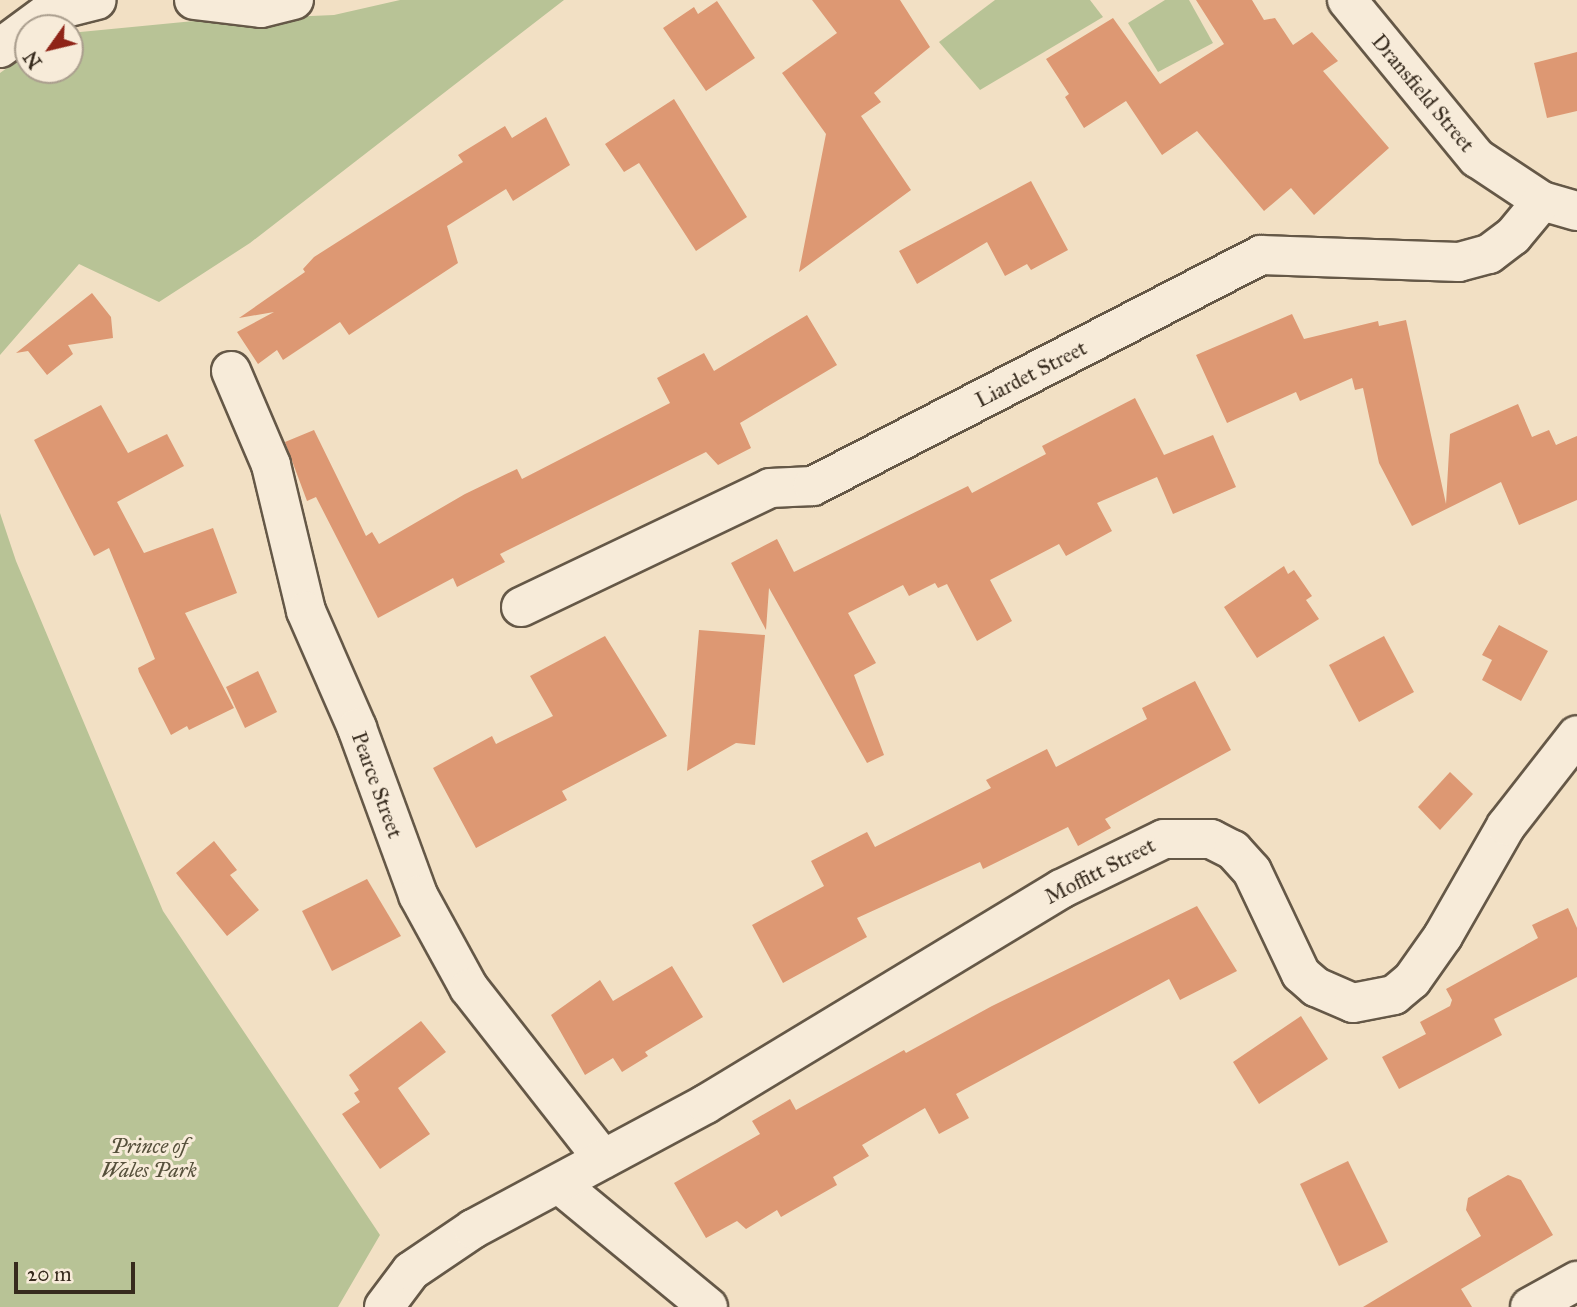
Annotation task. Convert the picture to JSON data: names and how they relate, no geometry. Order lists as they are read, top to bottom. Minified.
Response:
{"streets":{"street":["Dransfield Street","Liardet Street","Pearce Street","Moffitt Street"]},"crossings":[["Dransfield Street","Liardet Street"],["Pearce Street","Moffitt Street"]],"parks":["Prince of Wales Park"],"scale_bar":"20 m","north":"bottom left"}
